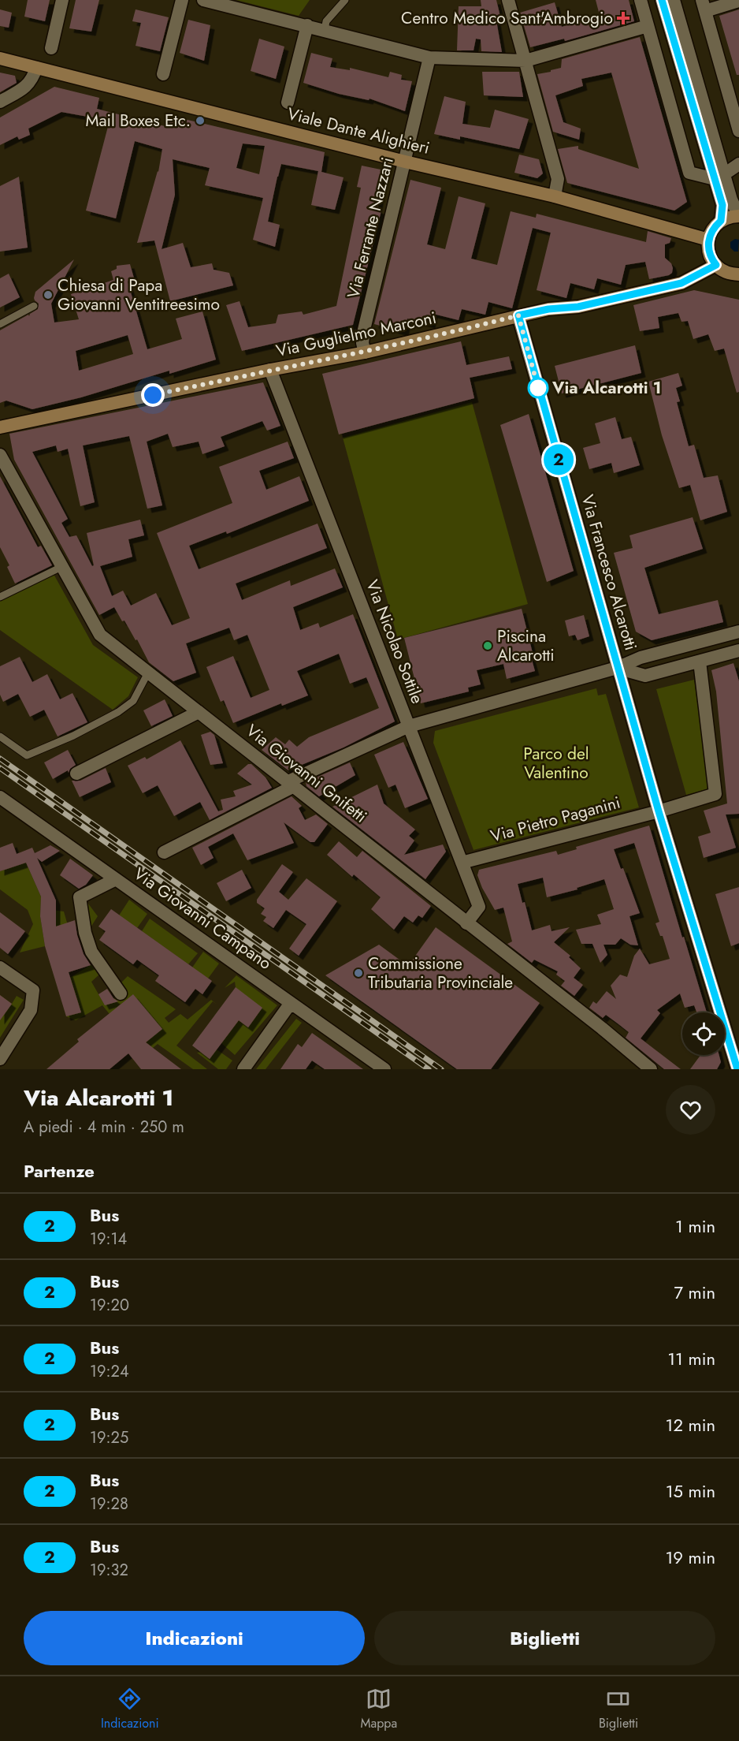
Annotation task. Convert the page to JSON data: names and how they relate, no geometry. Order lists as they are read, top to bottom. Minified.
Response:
{"streets":{"main road":["Viale Dante Alighieri","Via Guglielmo Marconi"],"street":["Via Ferrante Nazzari","Via Francesco Alcarotti","Via Nicolao Sottile","Via Giovanni Gnifetti","Via Pietro Paganini","Via Giovanni Campano"]},"crossings":[["Viale Dante Alighieri","Via Ferrante Nazzari"],["Via Ferrante Nazzari","Via Guglielmo Marconi"],["Via Guglielmo Marconi","Via Francesco Alcarotti"],["Via Guglielmo Marconi","Via Nicolao Sottile"],["Via Francesco Alcarotti","Via Pietro Paganini"],["Via Nicolao Sottile","Via Giovanni Gnifetti"],["Via Nicolao Sottile","Via Pietro Paganini"]],"parks":["Parco del Valentino"],"places":{"health":["Centro Medico Sant'Ambrogio"],"other":["Mail Boxes Etc.","Chiesa di Papa Giovanni Ventitreesimo","Via Alcarotti 1","Piscina Alcarotti","Commissione Tributaria Provinciale"]},"lines":["bus line 2"],"page":{"on_map":"2","heading":[["Via Alcarotti 1","A piedi · 4 min · 250 m"],"Partenze"],"list":[{"mark":"2","name":"Bus","note":"19:14","value":"1 min"},{"mark":"2","name":"Bus","note":"19:20","value":"7 min"},{"mark":"2","name":"Bus","note":"19:24","value":"11 min"},{"mark":"2","name":"Bus","note":"19:25","value":"12 min"},{"mark":"2","name":"Bus","note":"19:28","value":"15 min"},{"mark":"2","name":"Bus","note":"19:32","value":"19 min"}],"buttons":["Indicazioni","Biglietti"],"tabs":["Indicazioni","Mappa","Biglietti"]}}
